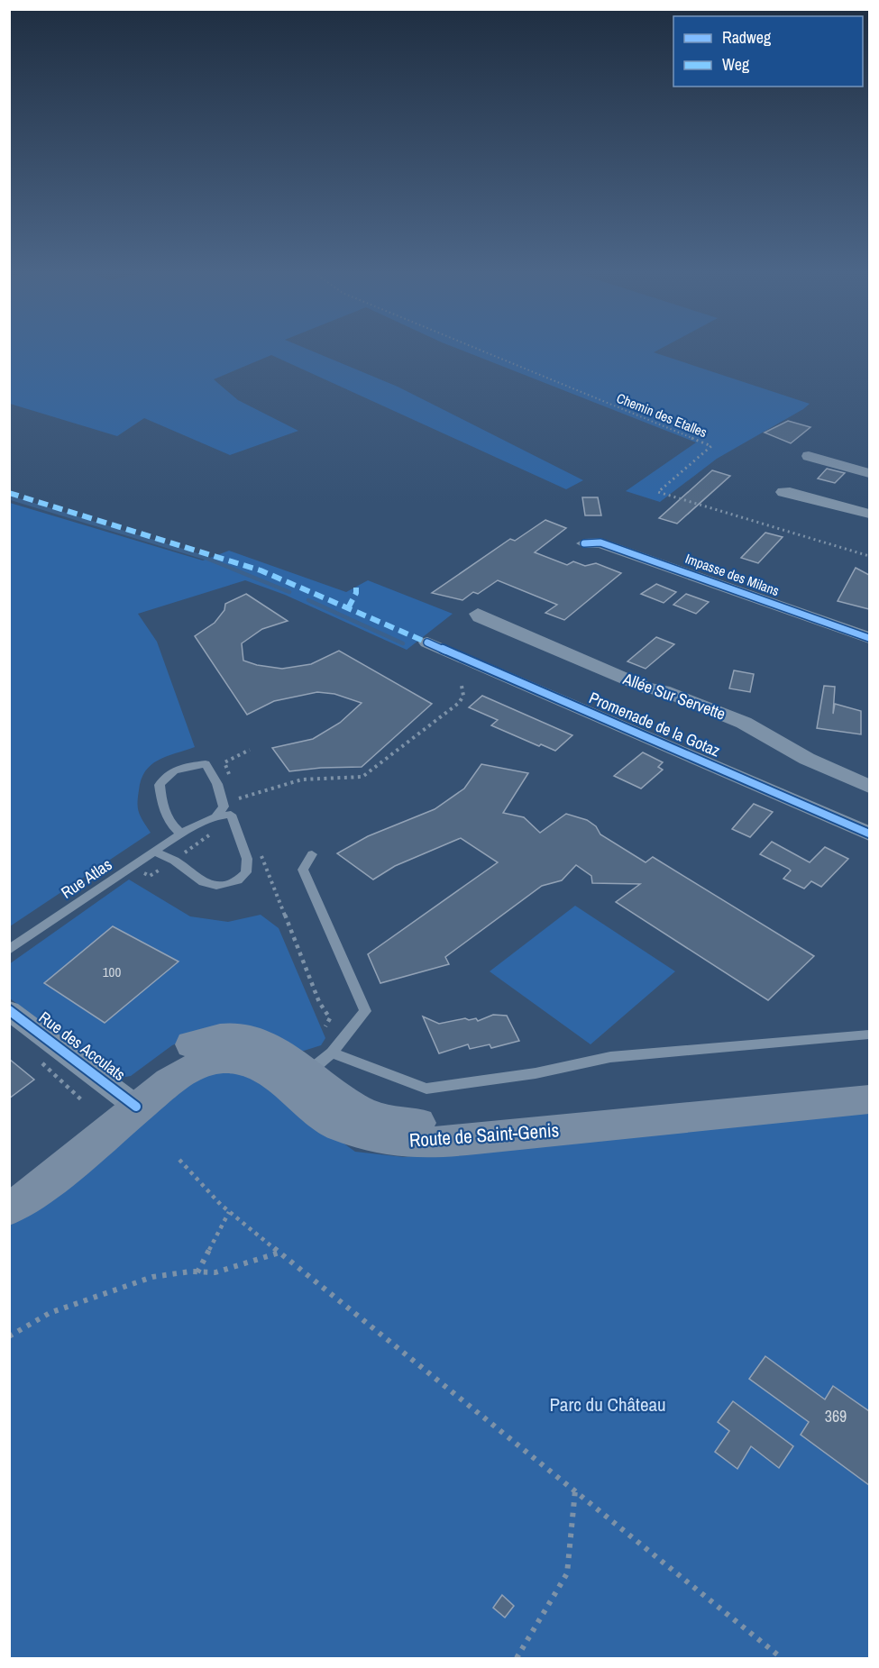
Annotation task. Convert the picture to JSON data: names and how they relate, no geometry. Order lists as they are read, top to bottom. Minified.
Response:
{"streets":{"main road":["Route de Saint-Genis"],"street":["Impasse des Milans","Allée Sur Servette","Promenade de la Gotaz","Rue des Acculats"],"lane":["Rue Atlas"],"path":["Chemin des Etalles"]},"crossings":[["Rue des Acculats","Route de Saint-Genis"]],"parks":["Parc du Château"],"house_numbers":["100","369"],"legend":["Radweg","Weg"]}
